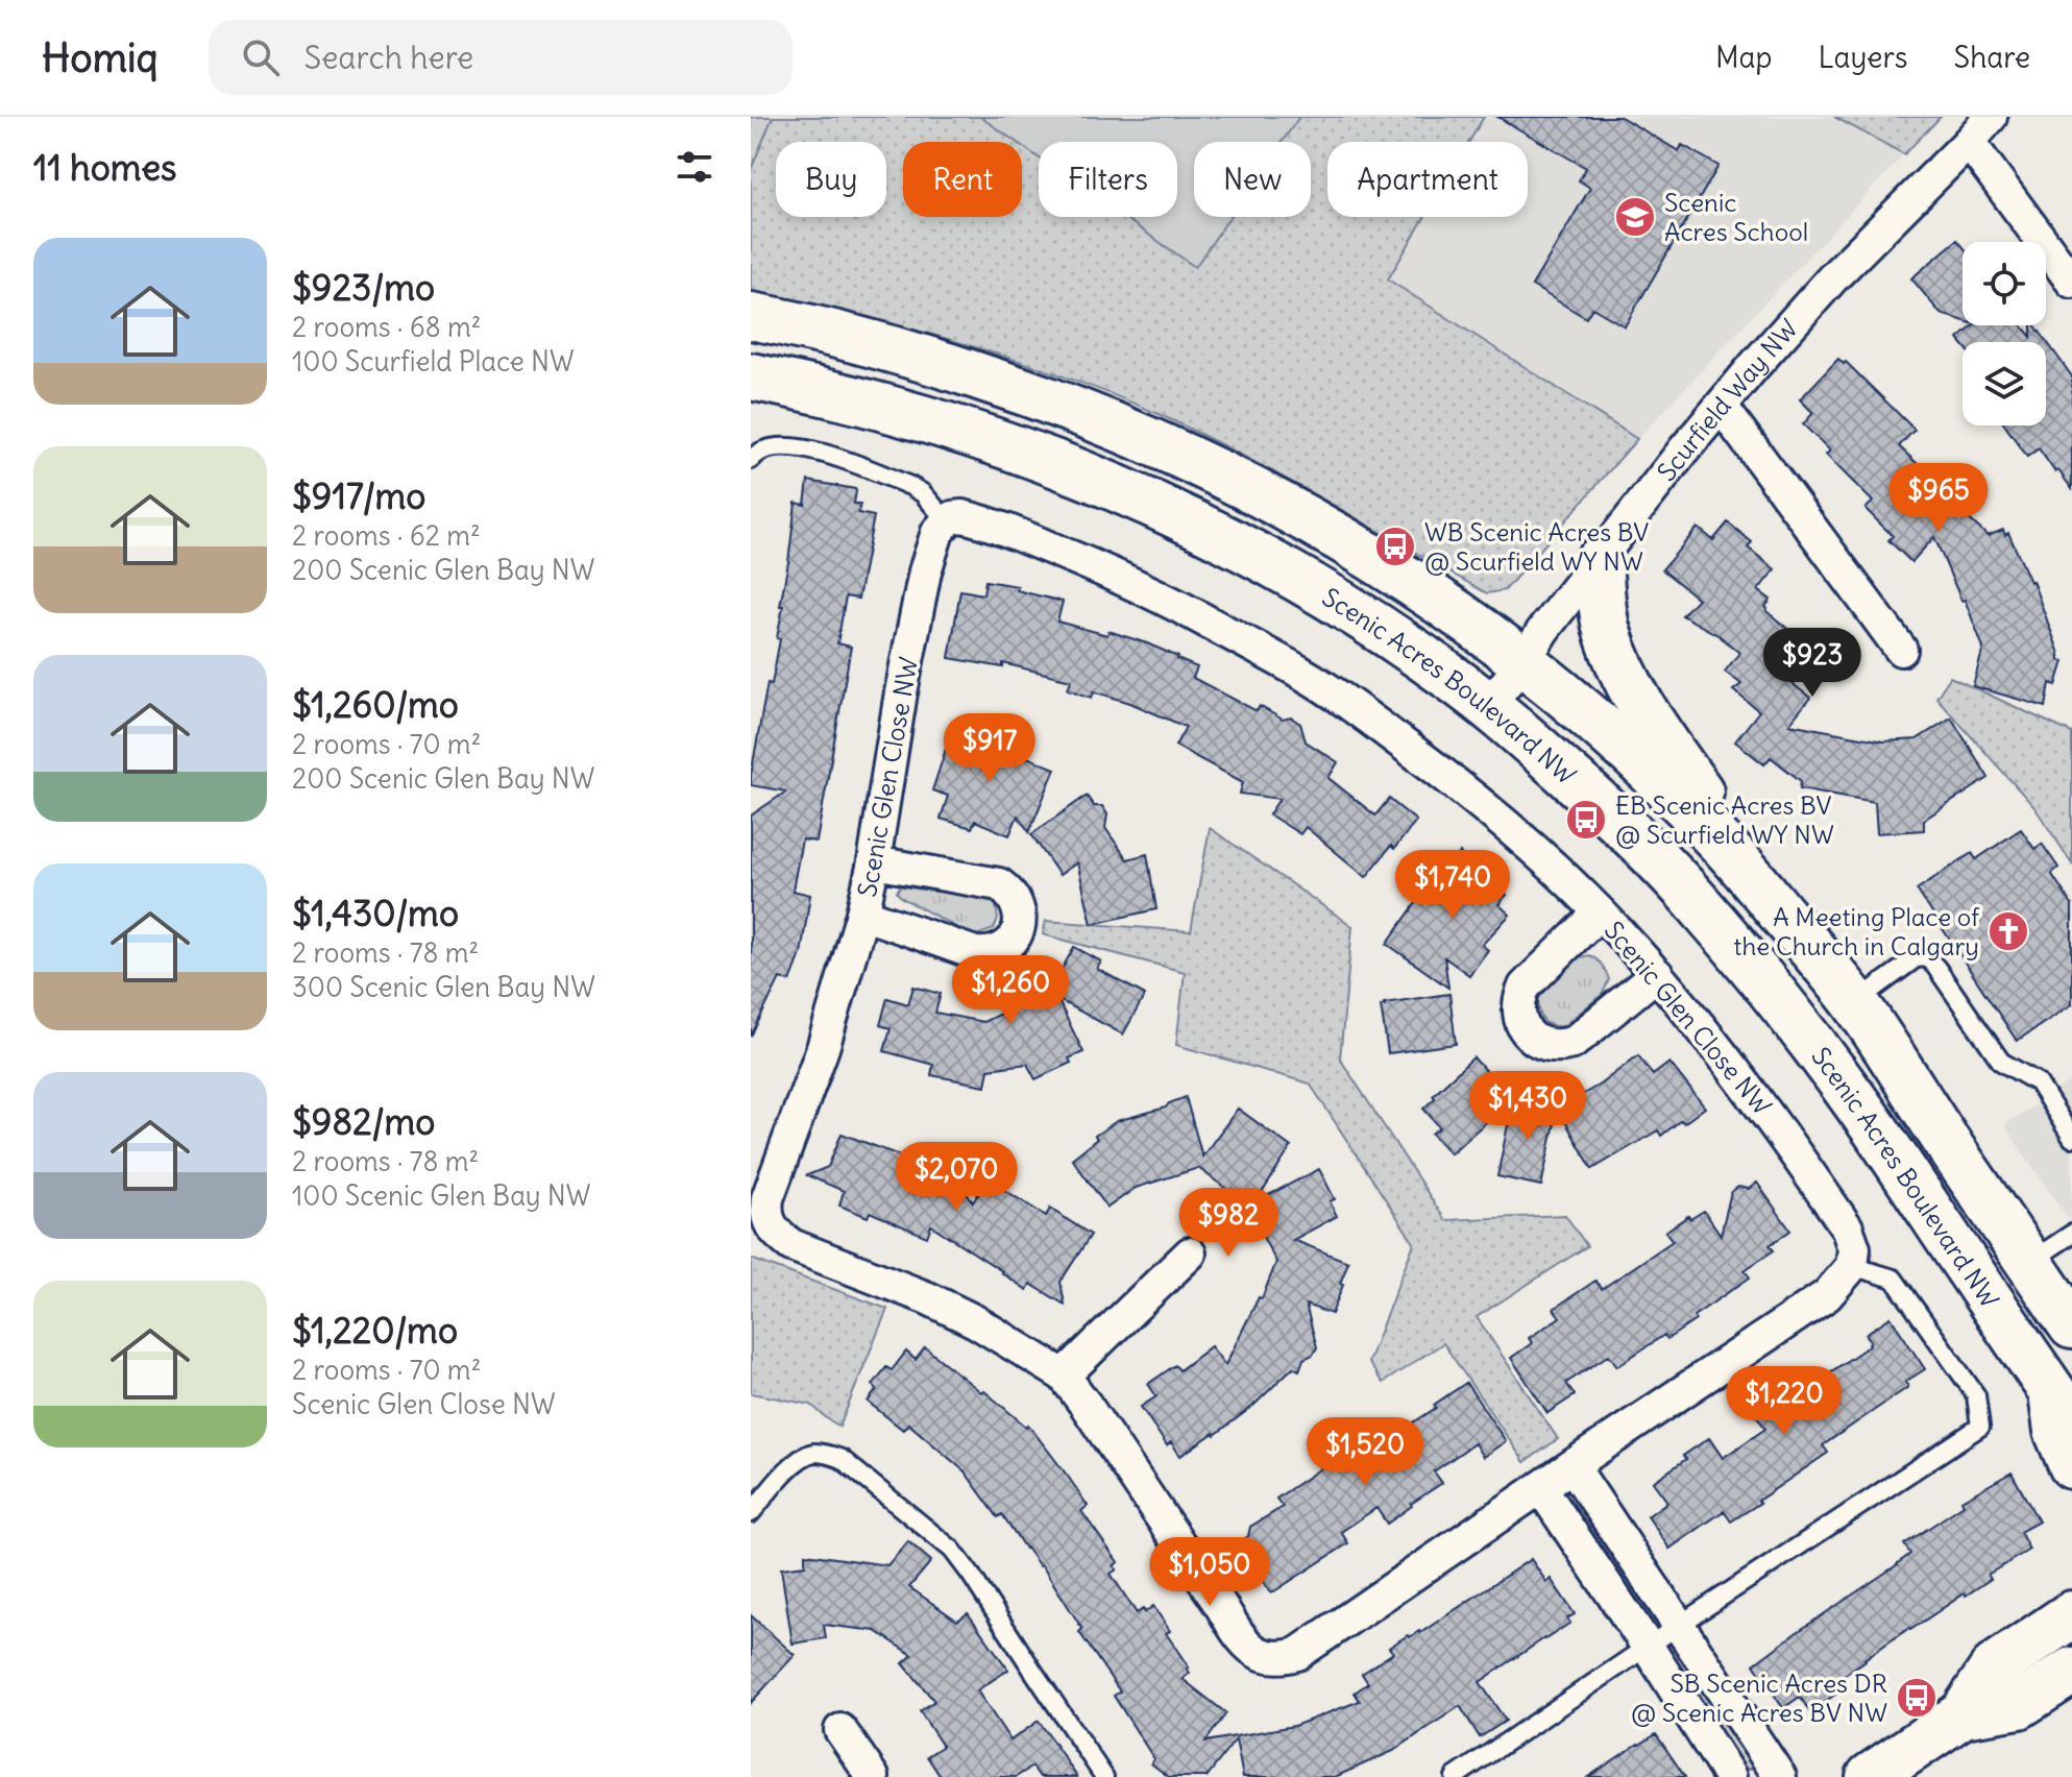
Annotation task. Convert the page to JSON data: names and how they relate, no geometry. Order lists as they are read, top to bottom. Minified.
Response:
{"streets":{"street":["Scurfield Way NW","Scenic Acres Boulevard NW","Scenic Glen Close NW"]},"crossings":[["Scurfield Way NW","Scenic Acres Boulevard NW"]],"places":{"school or university":["Scenic Acres School"],"bus stop":["WB Scenic Acres BV @ Scurfield WY NW","EB Scenic Acres BV @ Scurfield WY NW","SB Scenic Acres DR @ Scenic Acres BV NW"],"church":["A Meeting Place of the Church in Calgary"]},"page":{"header":"Homiq","search":"Search here","nav":["Map","Layers","Share"],"heading":"11 homes","chip":["Buy","Rent","Filters","New","Apartment"],"list":[{"name":"$923/mo","note":"2 rooms · 68 m² · 100 Scurfield Place NW"},{"name":"$917/mo","note":"2 rooms · 62 m² · 200 Scenic Glen Bay NW"},{"name":"$1,260/mo","note":"2 rooms · 70 m² · 200 Scenic Glen Bay NW"},{"name":"$1,430/mo","note":"2 rooms · 78 m² · 300 Scenic Glen Bay NW"},{"name":"$982/mo","note":"2 rooms · 78 m² · 100 Scenic Glen Bay NW"},{"name":"$1,220/mo","note":"2 rooms · 70 m² · Scenic Glen Close NW"}],"price":["$965","$923","$917","$1,740","$1,260","$1,430","$2,070","$982","$1,220","$1,520","$1,050"]}}
